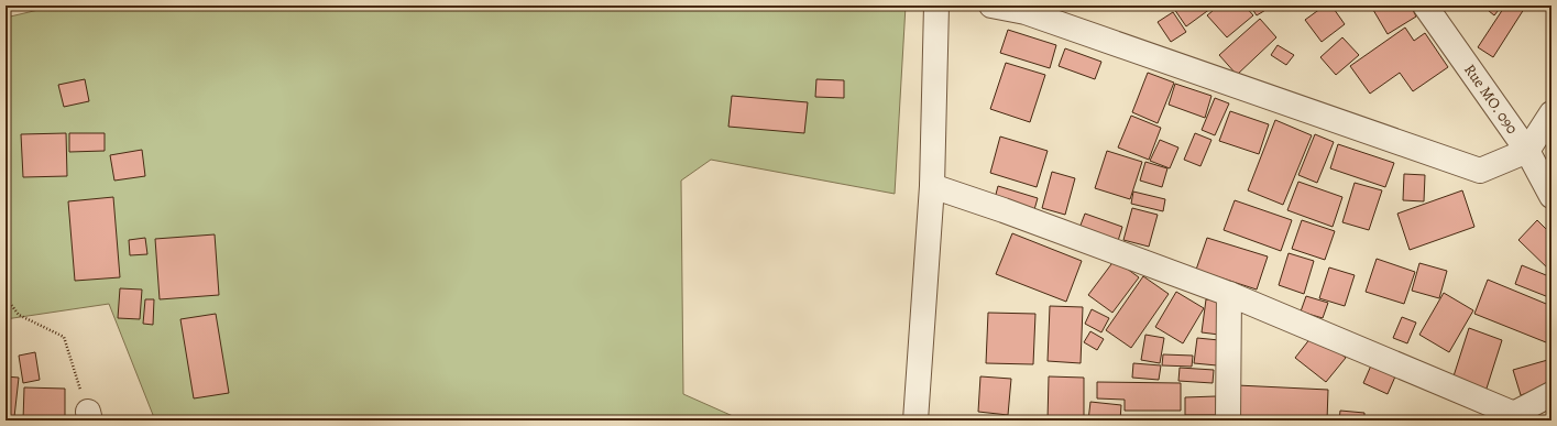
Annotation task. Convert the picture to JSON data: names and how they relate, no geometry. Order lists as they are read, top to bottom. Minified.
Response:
{"streets":{"street":["Rue MO. 090"]}}
